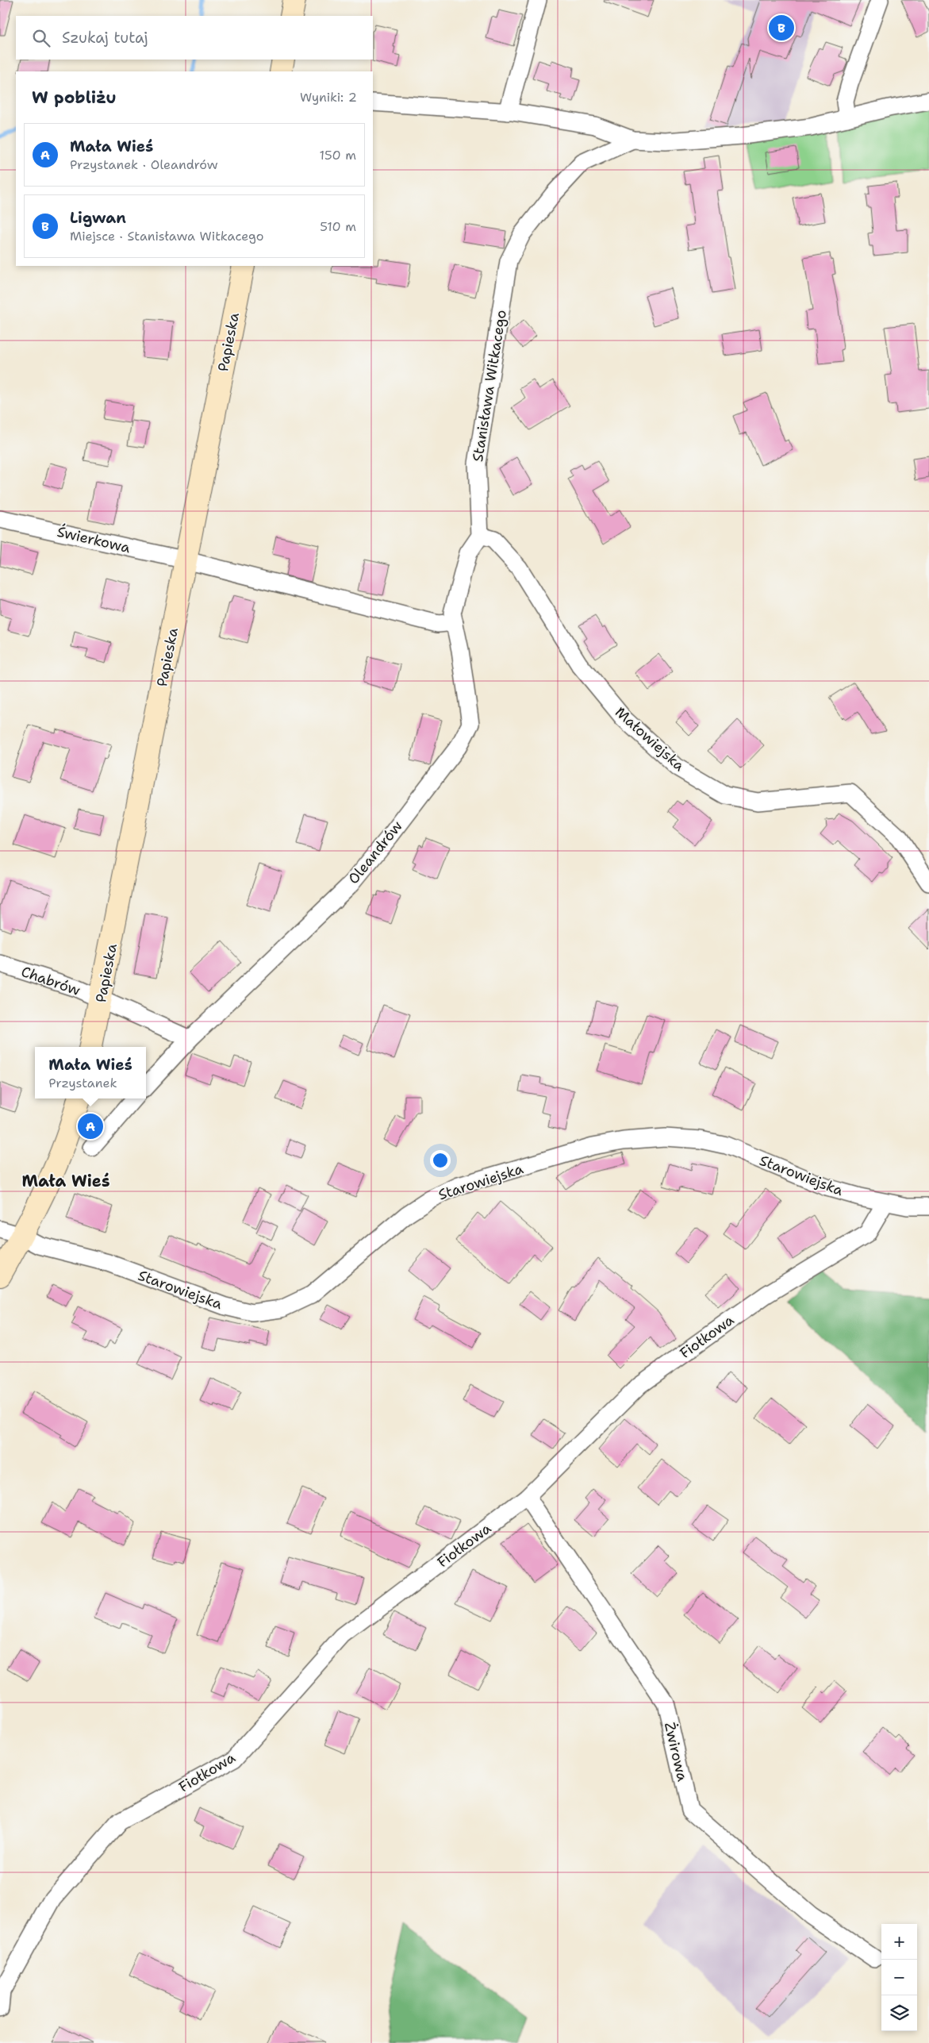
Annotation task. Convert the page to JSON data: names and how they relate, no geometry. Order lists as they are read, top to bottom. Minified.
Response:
{"streets":{"street":["Papieska","Stanisława Witkacego","Świerkowa","Małowiejska","Oleandrów","Chabrów","Starowiejska","Fiołkowa","Żwirowa"]},"crossings":[["Papieska","Świerkowa"],["Papieska","Chabrów"],["Stanisława Witkacego","Małowiejska"],["Starowiejska","Fiołkowa"],["Fiołkowa","Żwirowa"]],"districts":["Mała Wieś"],"page":{"pins":["B","A"],"search":"Szukaj tutaj","heading":["W pobliżu","Wyniki: 2"],"list":[{"mark":"A","name":"Mała Wieś","note":"Przystanek · Oleandrów","value":"150 m"},{"mark":"B","name":"Ligwan","note":"Miejsce · Stanisława Witkacego","value":"510 m"}],"popup":["Mała Wieś","Przystanek"],"map_buttons":["+","−"]}}
